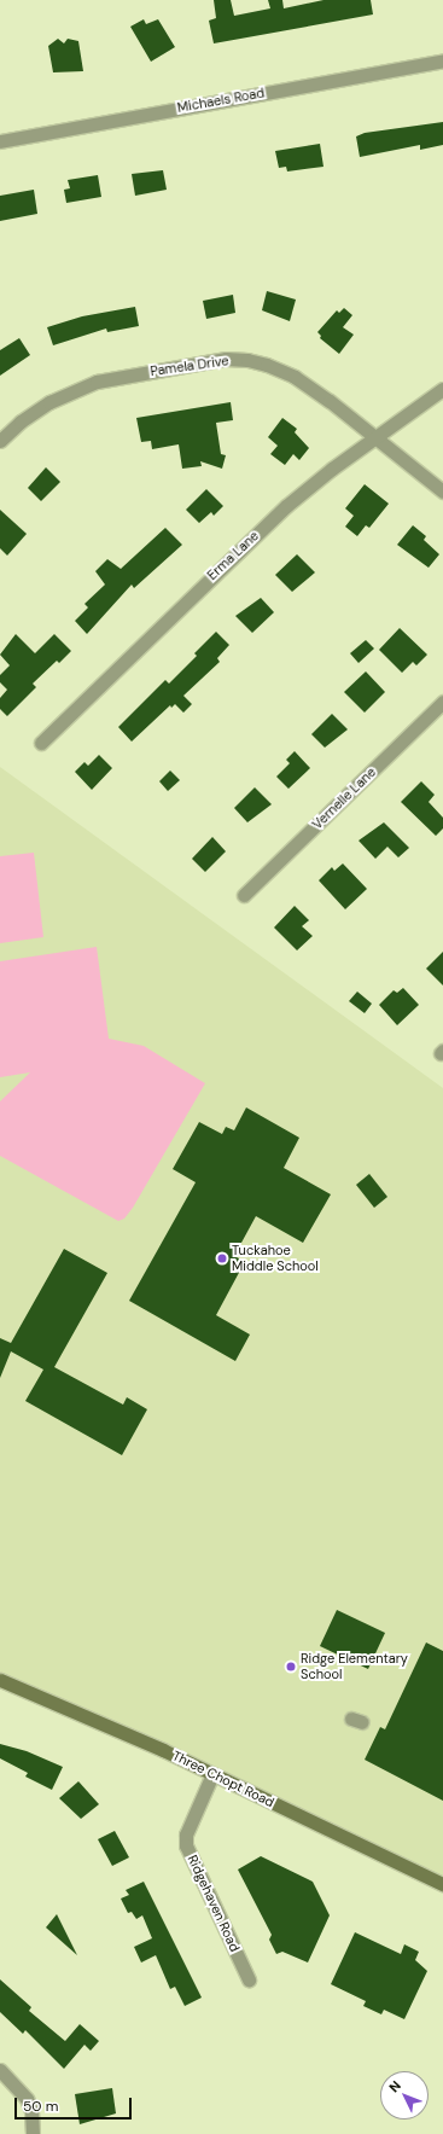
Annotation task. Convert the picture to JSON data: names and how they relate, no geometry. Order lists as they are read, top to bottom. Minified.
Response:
{"streets":{"main road":["Three Chopt Road"],"street":["Michaels Road","Pamela Drive","Erma Lane","Vernelle Lane","Ridgehaven Road"]},"crossings":[["Pamela Drive","Erma Lane"],["Three Chopt Road","Ridgehaven Road"]],"places":["Tuckahoe Middle School","Ridge Elementary School"],"scale_bar":"50 m","north":"top left"}
